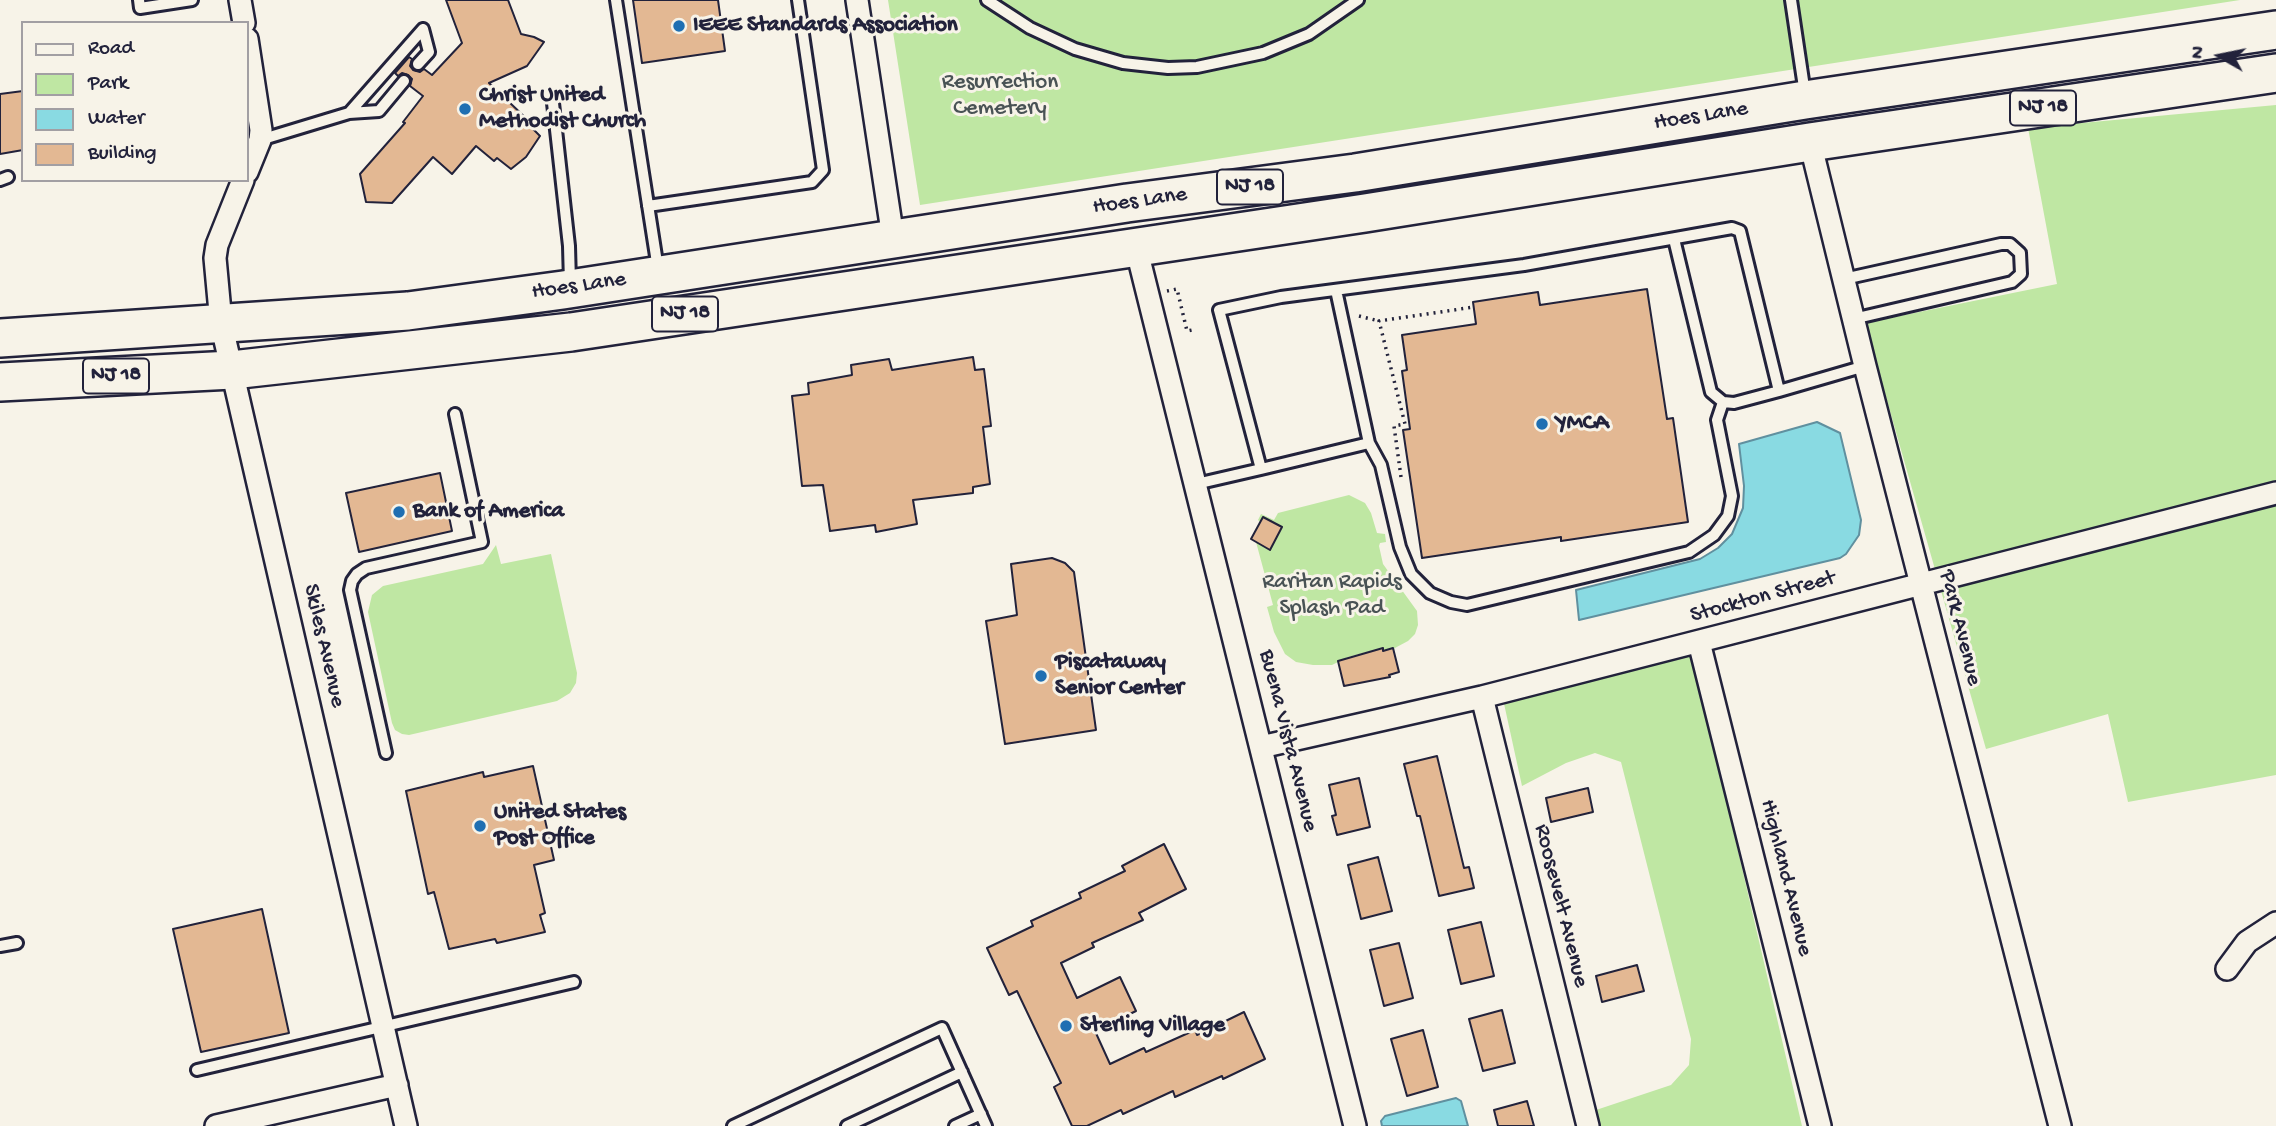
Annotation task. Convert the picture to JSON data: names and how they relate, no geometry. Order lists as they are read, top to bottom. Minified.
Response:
{"streets":{"highway":["NJ 18","Hoes Lane"],"street":["Stockton Street","Park Avenue","Skiles Avenue","Buena Vista Avenue","Highland Avenue","Roosevelt Avenue"]},"crossings":[["Hoes Lane","Park Avenue"],["Hoes Lane","Skiles Avenue"],["Hoes Lane","Buena Vista Avenue"],["Stockton Street","Park Avenue"],["Stockton Street","Buena Vista Avenue"],["Stockton Street","Highland Avenue"],["Stockton Street","Roosevelt Avenue"]],"parks":["Resurrection Cemetery","Raritan Rapids Splash Pad"],"places":["IEEE Standards Association","Christ United Methodist Church","YMCA","Bank of America","Piscataway Senior Center","United States Post Office","Sterling Village"],"legend":["Road","Park","Water","Building"],"north":"left"}
